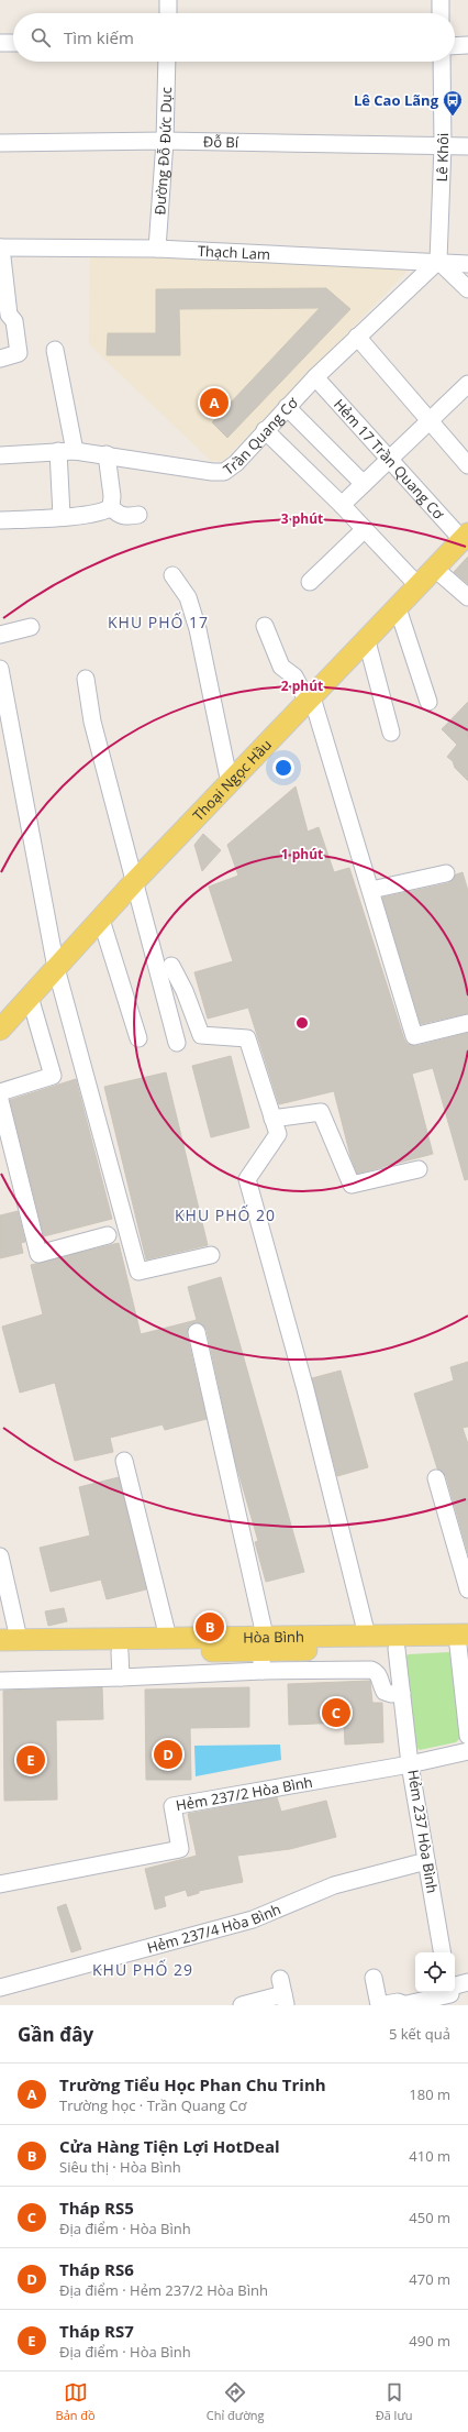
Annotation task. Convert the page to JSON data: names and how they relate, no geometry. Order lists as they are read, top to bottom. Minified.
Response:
{"streets":{"main road":["Thoại Ngọc Hầu","Hòa Bình"],"street":["Đỗ Bí","Đường Đỗ Đức Dục","Lê Khôi","Thạch Lam","Trần Quang Cơ","Hẻm 17 Trần Quang Cơ","Hẻm 237/2 Hòa Bình","Hẻm 237 Hòa Bình","Hẻm 237/4 Hòa Bình"]},"crossings":[["Đỗ Bí","Đường Đỗ Đức Dục"],["Đỗ Bí","Lê Khôi"],["Đường Đỗ Đức Dục","Thạch Lam"],["Lê Khôi","Thạch Lam"],["Lê Khôi","Trần Quang Cơ"],["Thạch Lam","Trần Quang Cơ"],["Trần Quang Cơ","Hẻm 17 Trần Quang Cơ"],["Hẻm 17 Trần Quang Cơ","Thoại Ngọc Hầu"],["Hẻm 237/2 Hòa Bình","Hẻm 237 Hòa Bình"],["Hẻm 237 Hòa Bình","Hẻm 237/4 Hòa Bình"]],"districts":["KHU PHỐ 17","KHU PHỐ 20","KHU PHỐ 29"],"places":{"bus stop":["Lê Cao Lãng"]},"page":{"search":"Tìm kiếm","pins":["A","B","C","D","E"],"heading":["Gần đây","5 kết quả"],"list":[{"mark":"A","name":"Trường Tiểu Học Phan Chu Trinh","note":"Trường học · Trần Quang Cơ","value":"180 m"},{"mark":"B","name":"Cửa Hàng Tiện Lợi HotDeal","note":"Siêu thị · Hòa Bình","value":"410 m"},{"mark":"C","name":"Tháp RS5","note":"Địa điểm · Hòa Bình","value":"450 m"},{"mark":"D","name":"Tháp RS6","note":"Địa điểm · Hẻm 237/2 Hòa Bình","value":"470 m"},{"mark":"E","name":"Tháp RS7","note":"Địa điểm · Hòa Bình","value":"490 m"}],"nav":["Bản đồ","Chỉ đường","Đã lưu"]},"rings":["3 phút","2 phút","1 phút"]}
